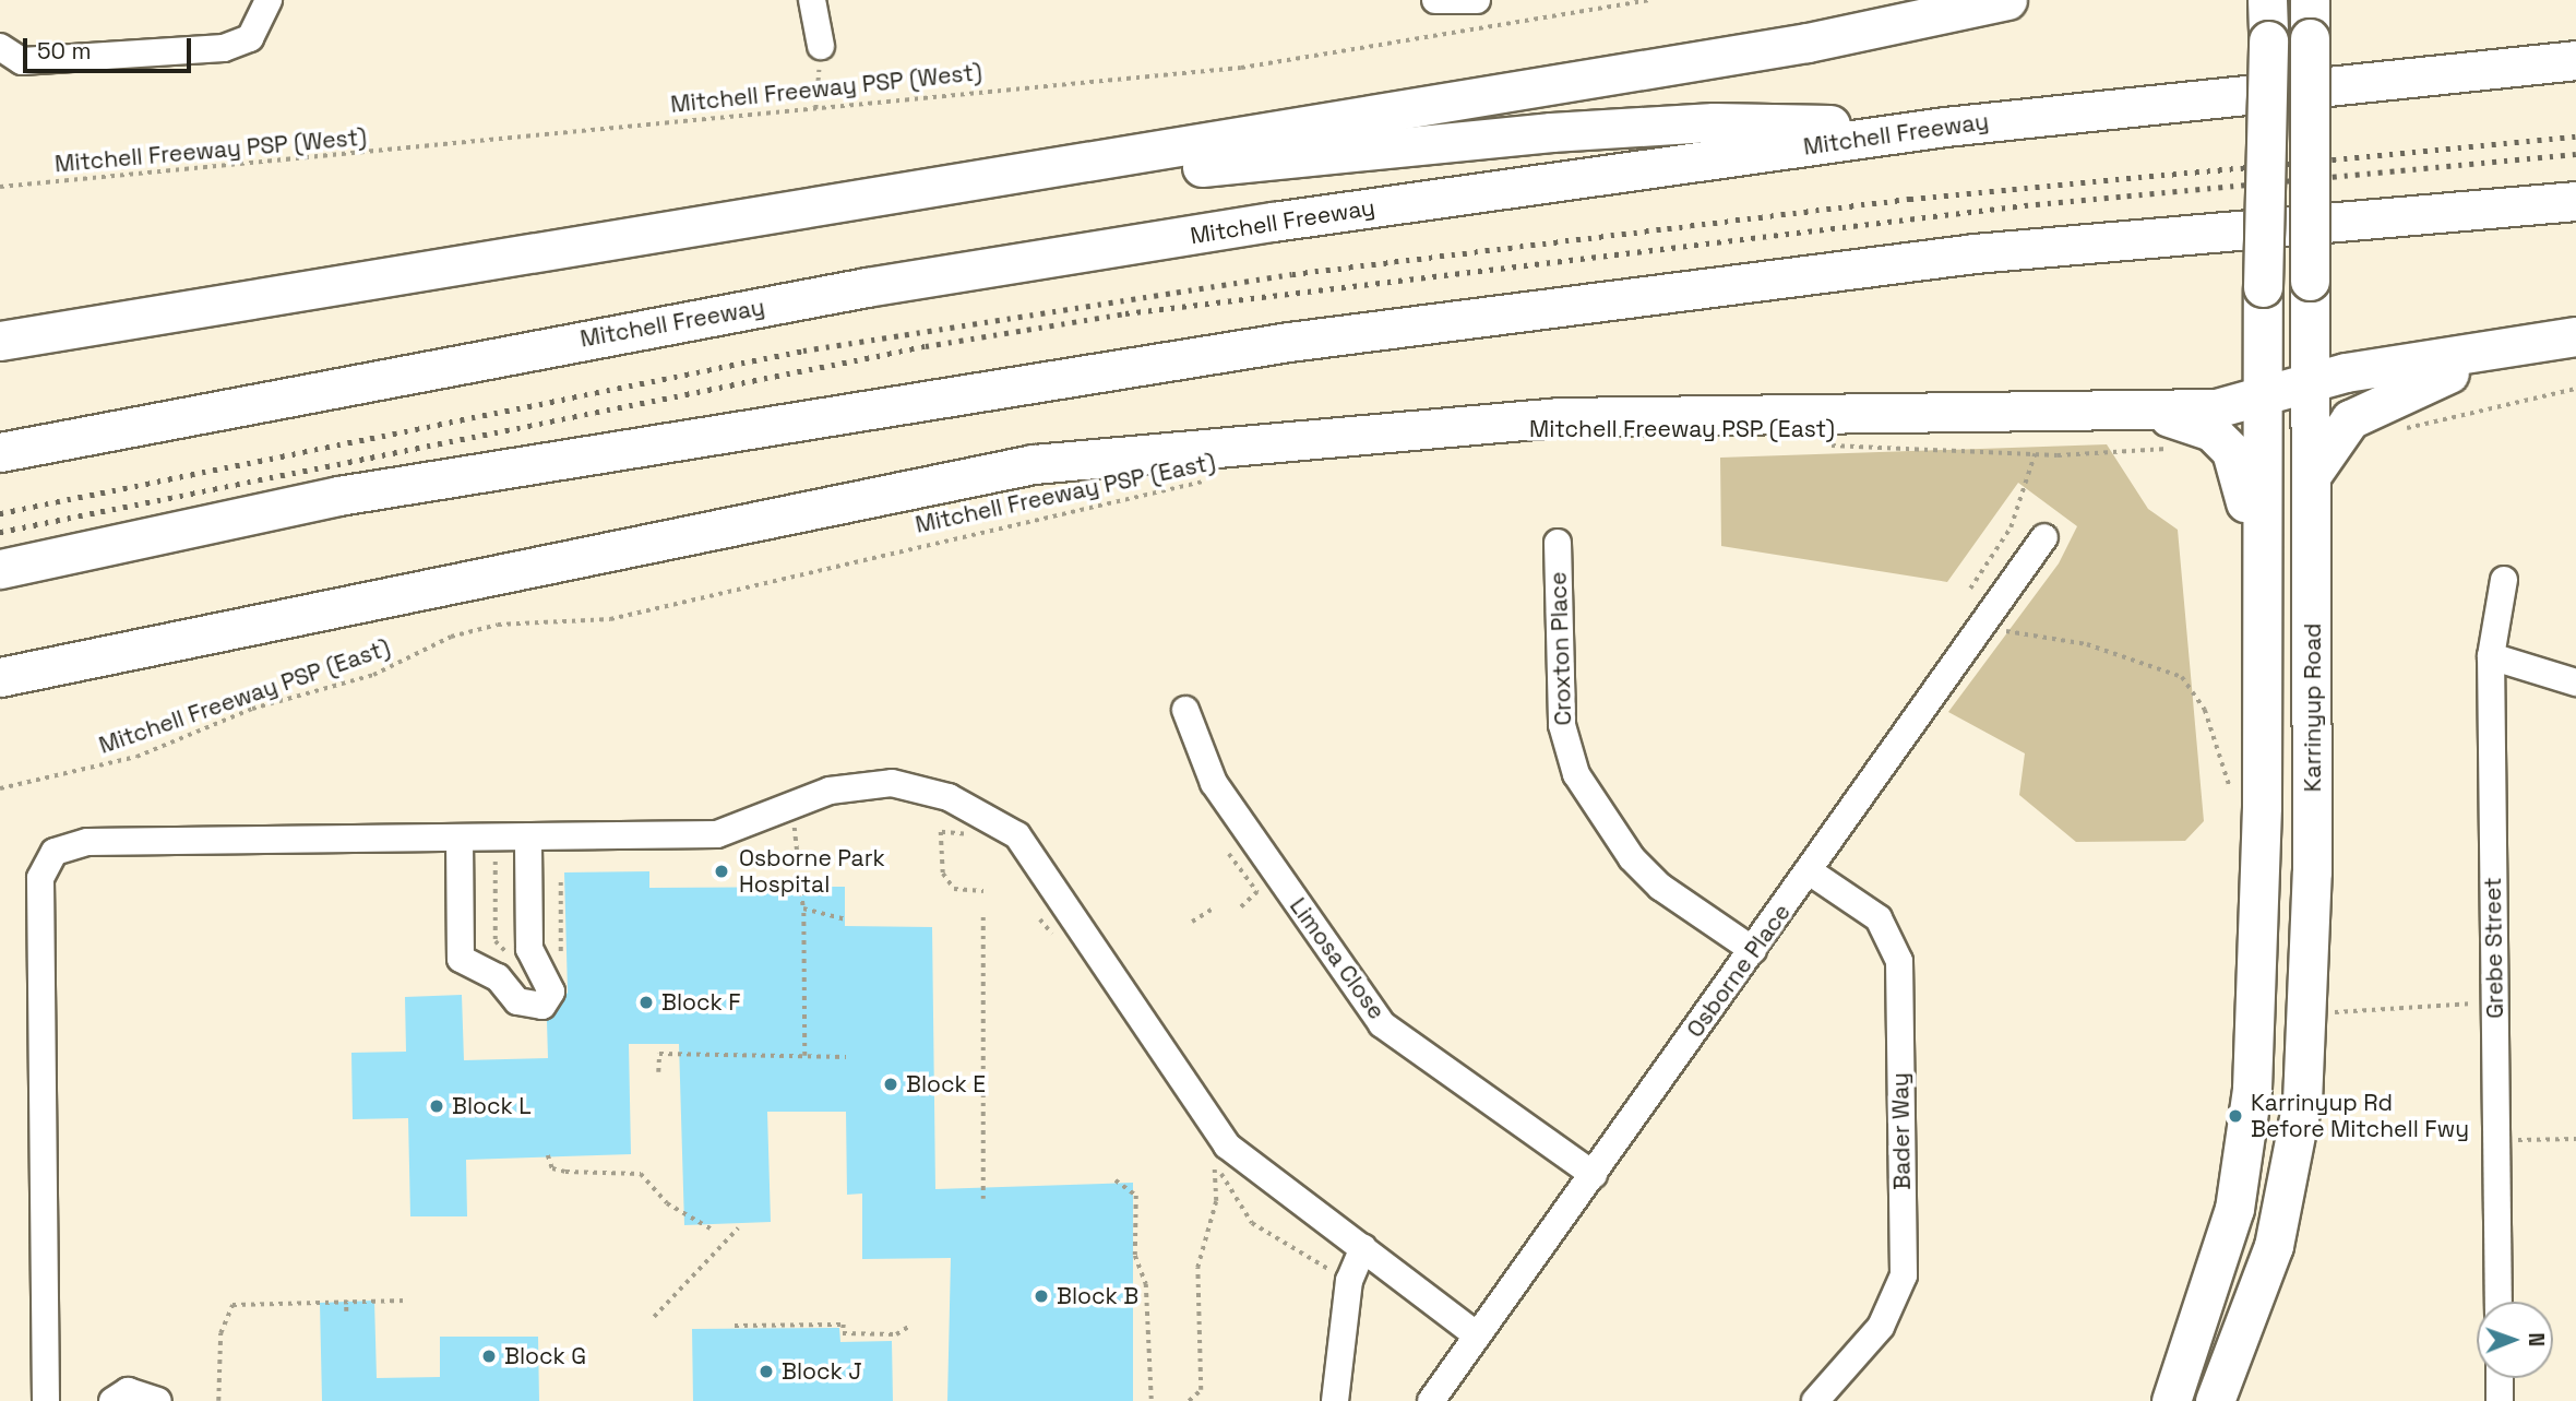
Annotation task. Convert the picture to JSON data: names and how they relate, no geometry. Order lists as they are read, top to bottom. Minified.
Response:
{"streets":{"highway":["Mitchell Freeway","Karrinyup Road"],"street":["Croxton Place","Grebe Street","Limosa Close","Osborne Place","Bader Way"],"path":["Mitchell Freeway PSP (West)","Mitchell Freeway PSP (East)"]},"crossings":[["Croxton Place","Osborne Place"],["Limosa Close","Osborne Place"],["Osborne Place","Bader Way"]],"places":["Osborne Park Hospital","Block F","Block E","Block L","Karrinyup Rd Before Mitchell Fwy","Block B","Block G","Block J"],"scale_bar":"50 m","north":"right"}
